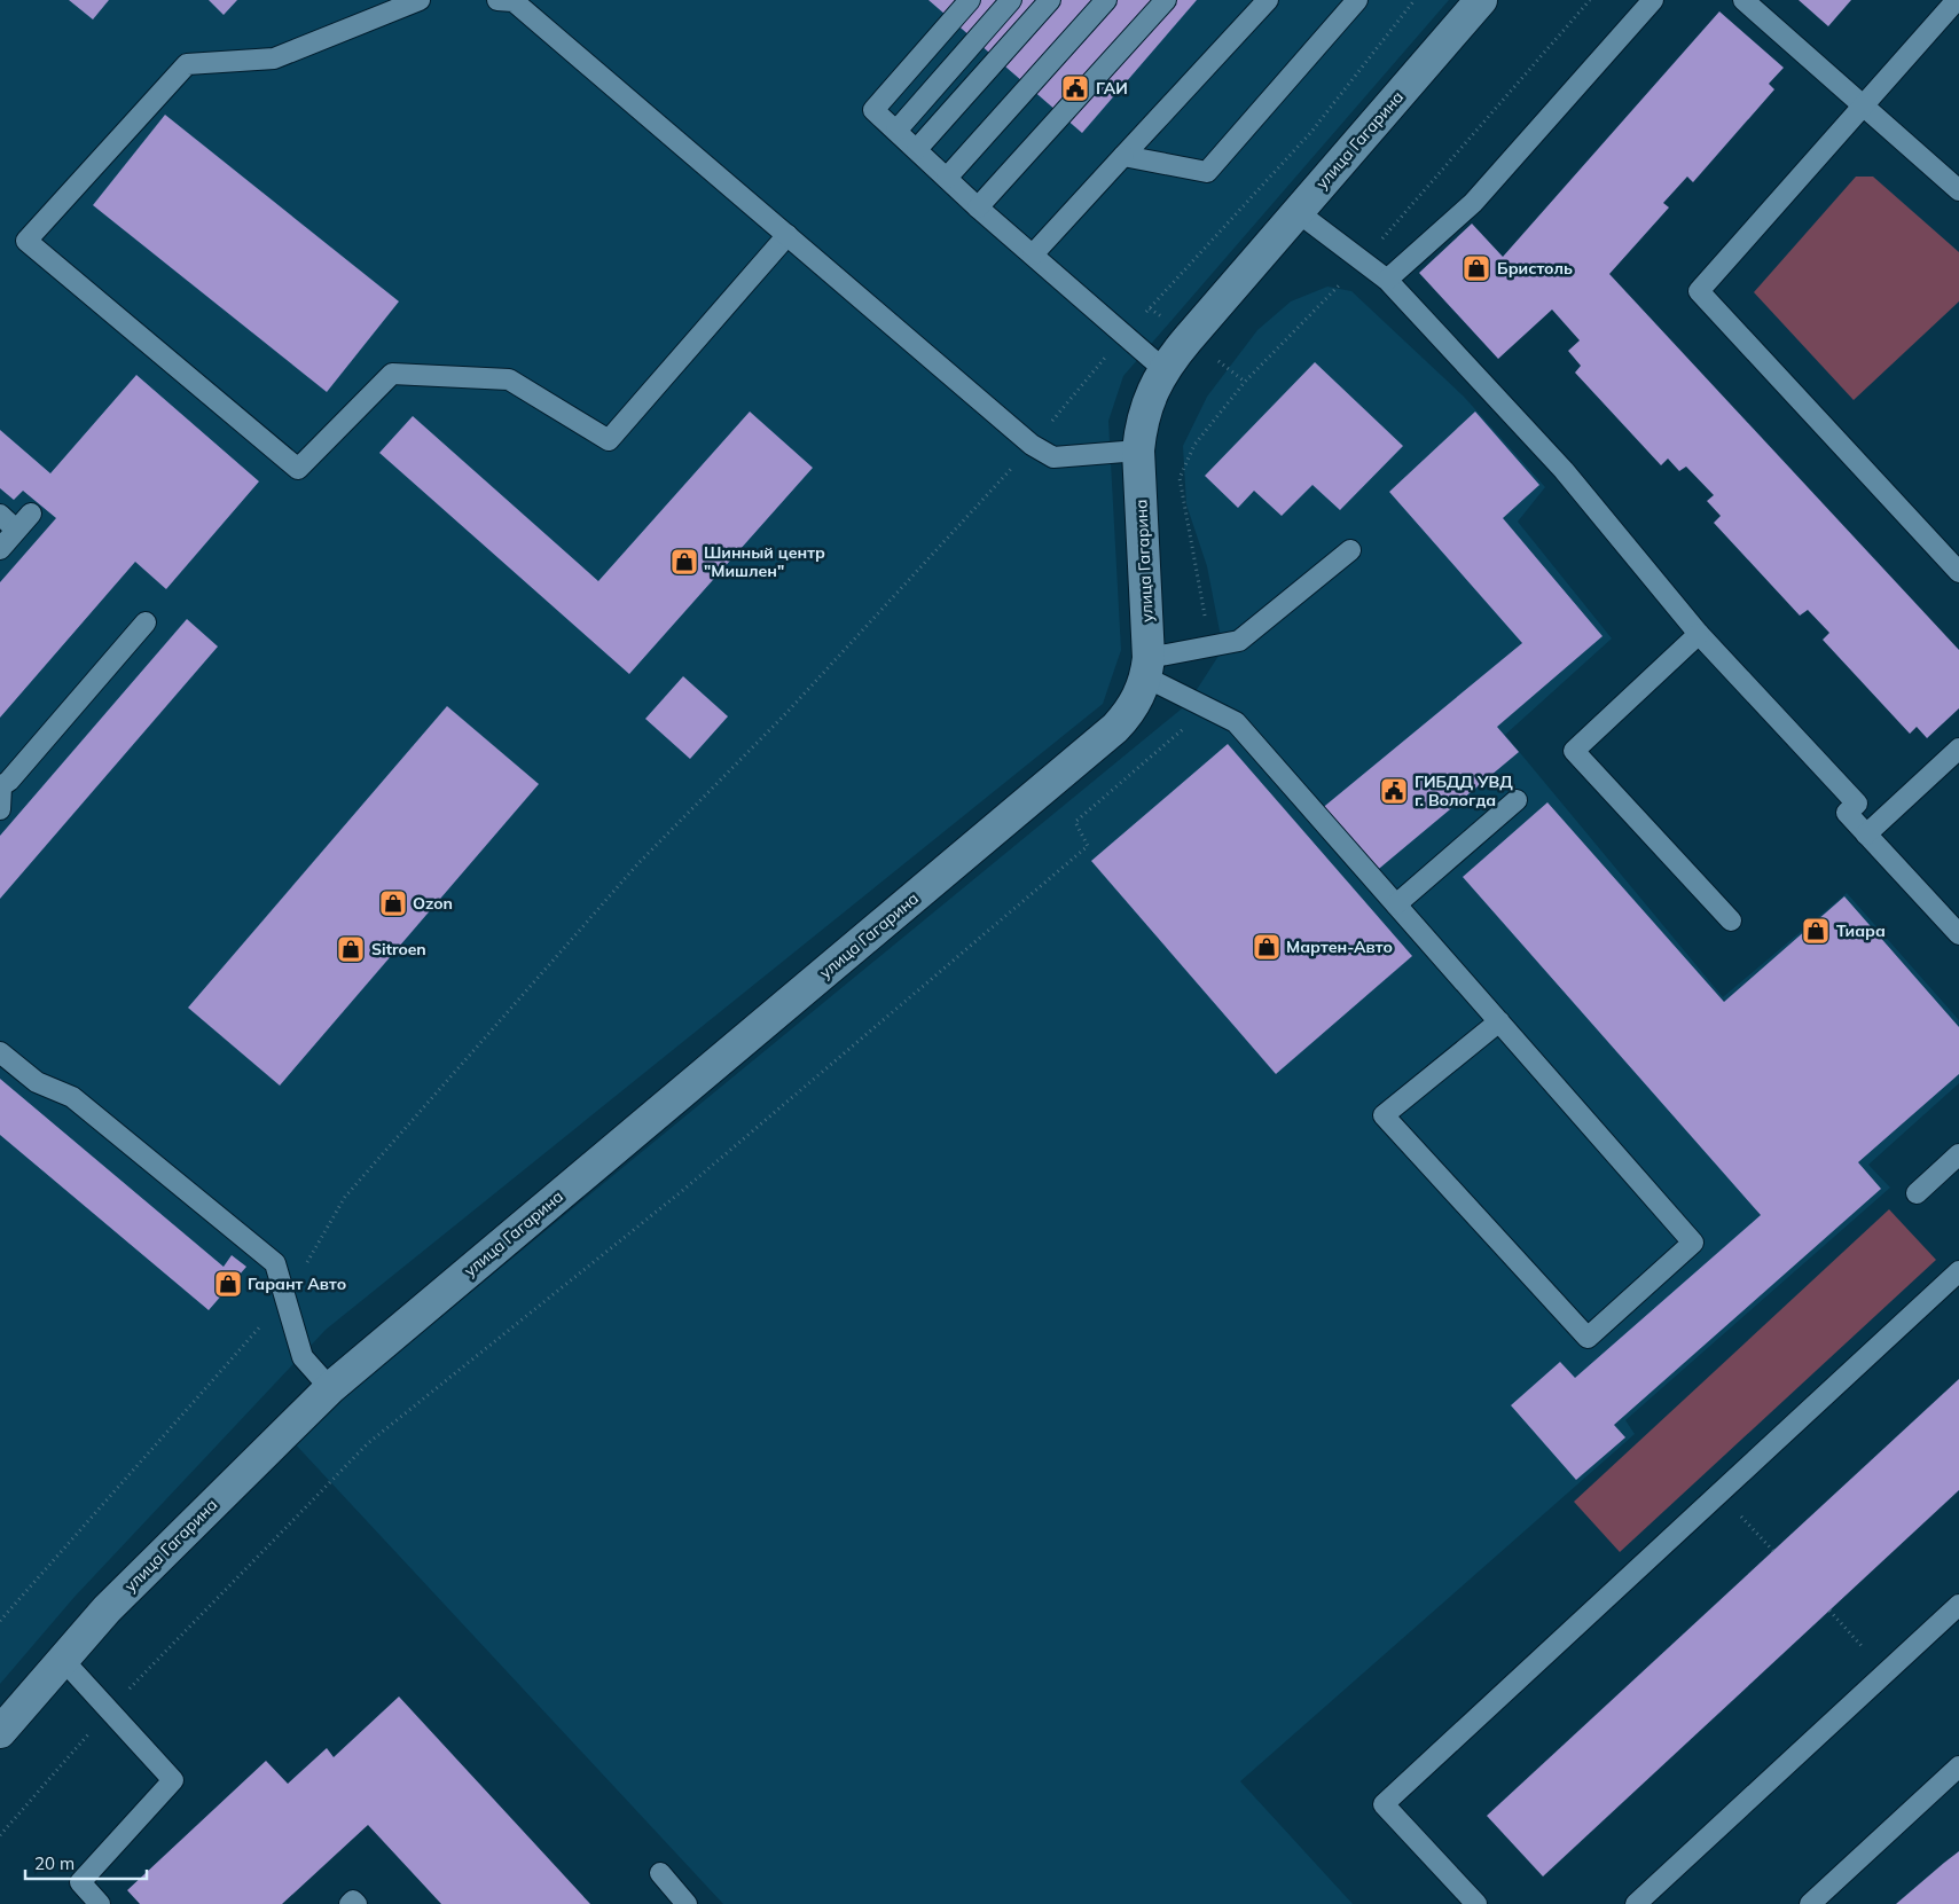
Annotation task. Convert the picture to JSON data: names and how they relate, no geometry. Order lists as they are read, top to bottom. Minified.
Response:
{"streets":{"street":["улица Гагарина"]},"places":{"public building":["ГАИ","ГИБДД УВД г. Вологда"],"shop":["Бристоль","Шинный центр \"Мишлен\"","Ozon","Тиара","Мартен-Авто","Sitroen","Гарант Авто"]},"scale_bar":"20 m"}
